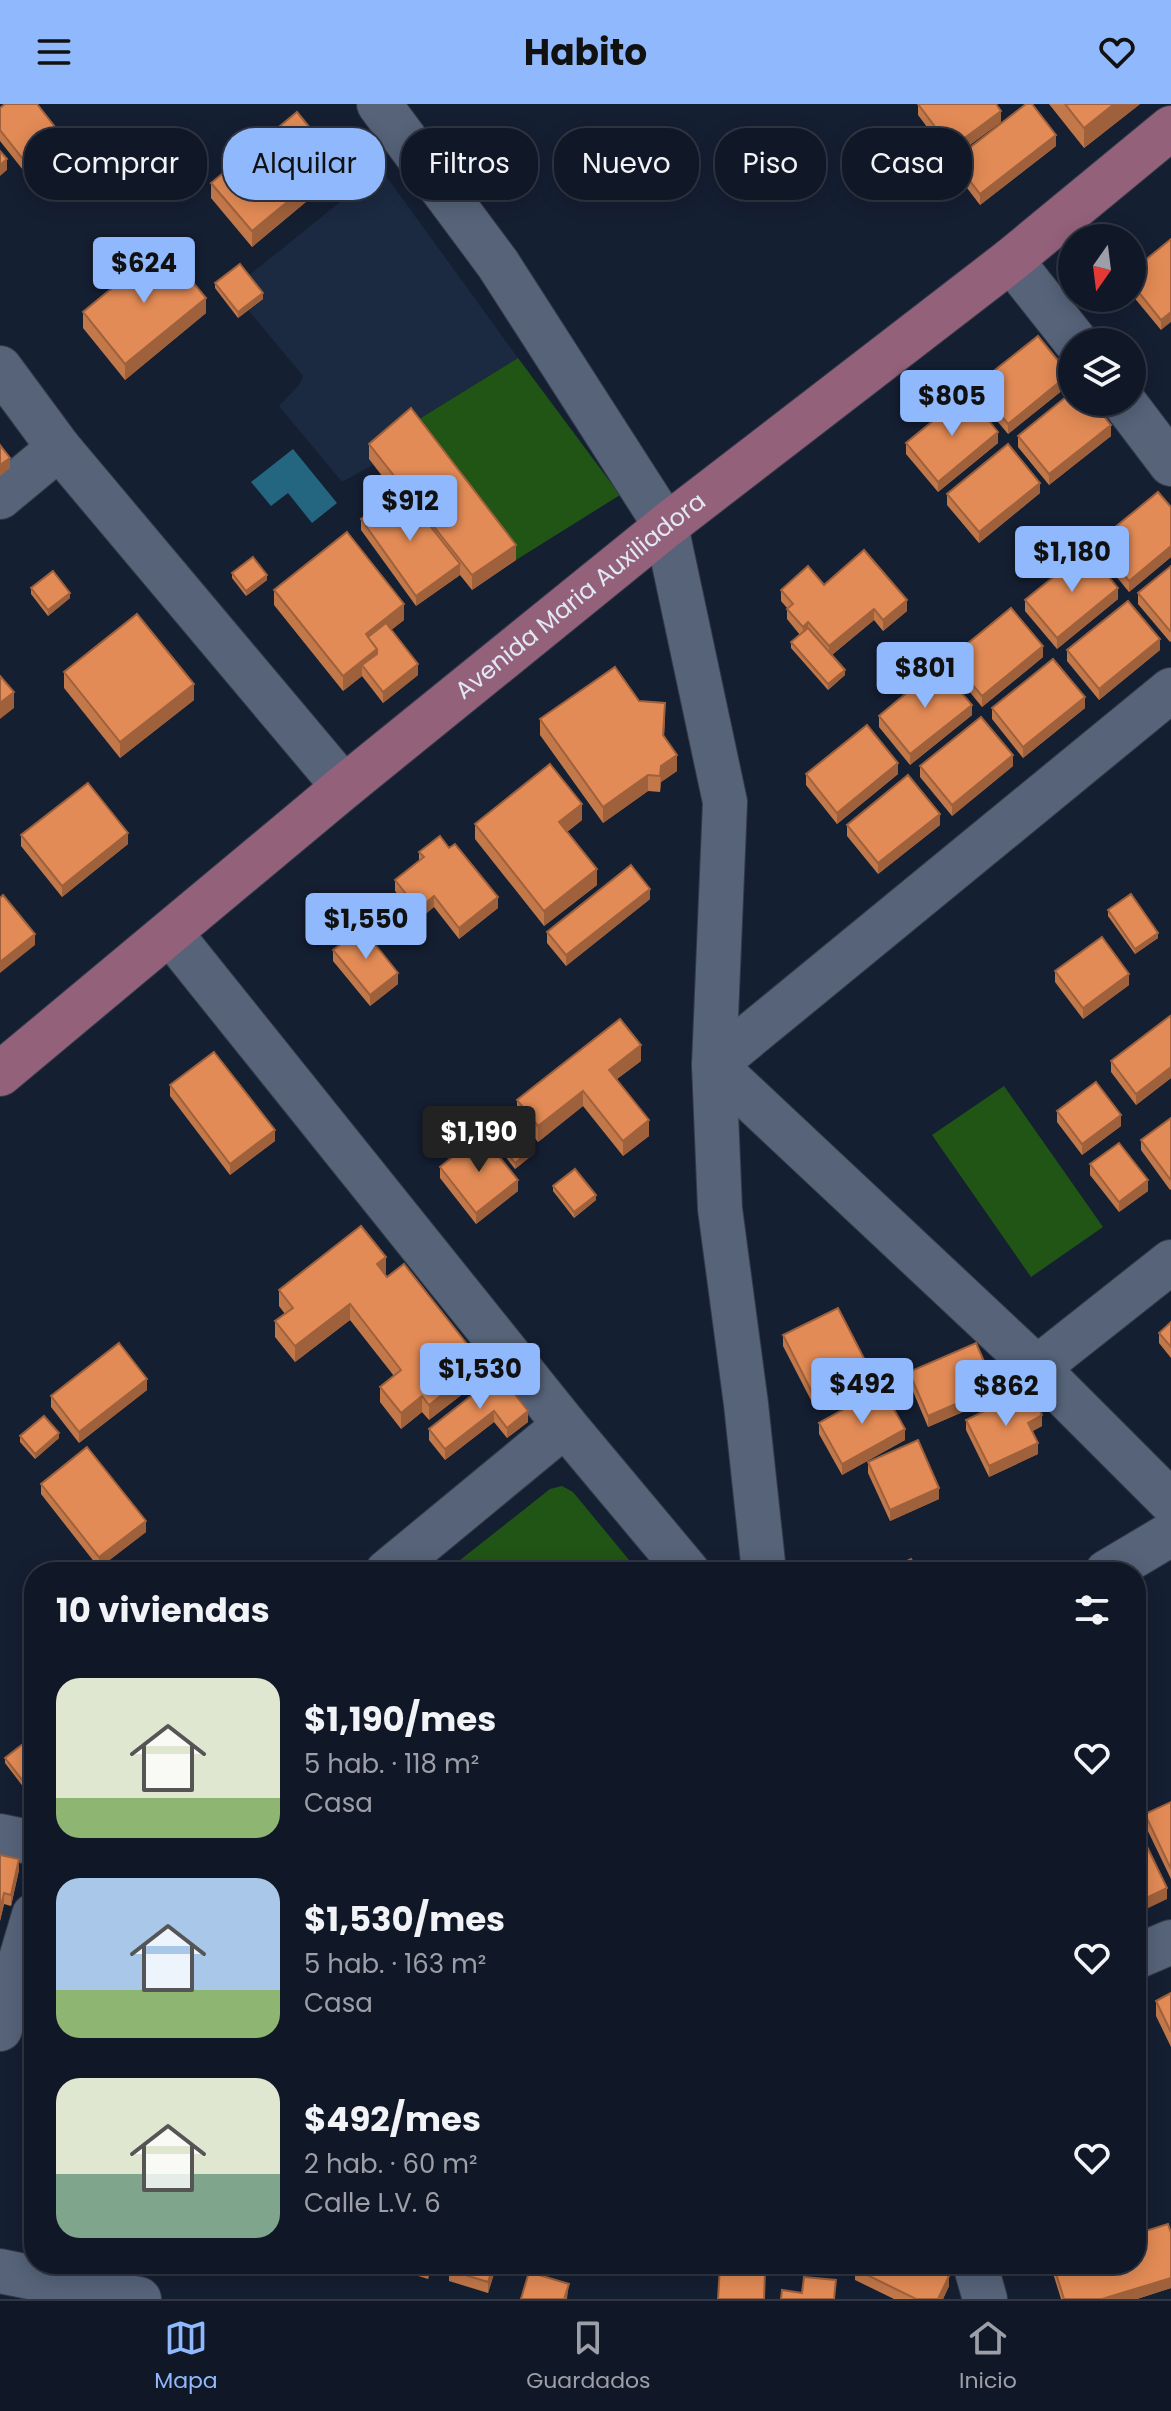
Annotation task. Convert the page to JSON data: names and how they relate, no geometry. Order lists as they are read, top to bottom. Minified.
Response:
{"streets":{"main road":["Avenida Maria Auxiliadora"]},"north":"bottom","page":{"header":"Habito","chip":["Comprar","Alquilar","Filtros","Nuevo","Piso","Casa"],"price":["$624","$805","$912","$1,180","$801","$1,550","$1,190","$1,530","$492","$862"],"heading":"10 viviendas","list":[{"name":"$1,190/mes","note":"5 hab. · 118 m² · Casa"},{"name":"$1,530/mes","note":"5 hab. · 163 m² · Casa"},{"name":"$492/mes","note":"2 hab. · 60 m² · Calle L.V. 6"}],"tabs":["Mapa","Guardados","Inicio"]}}
